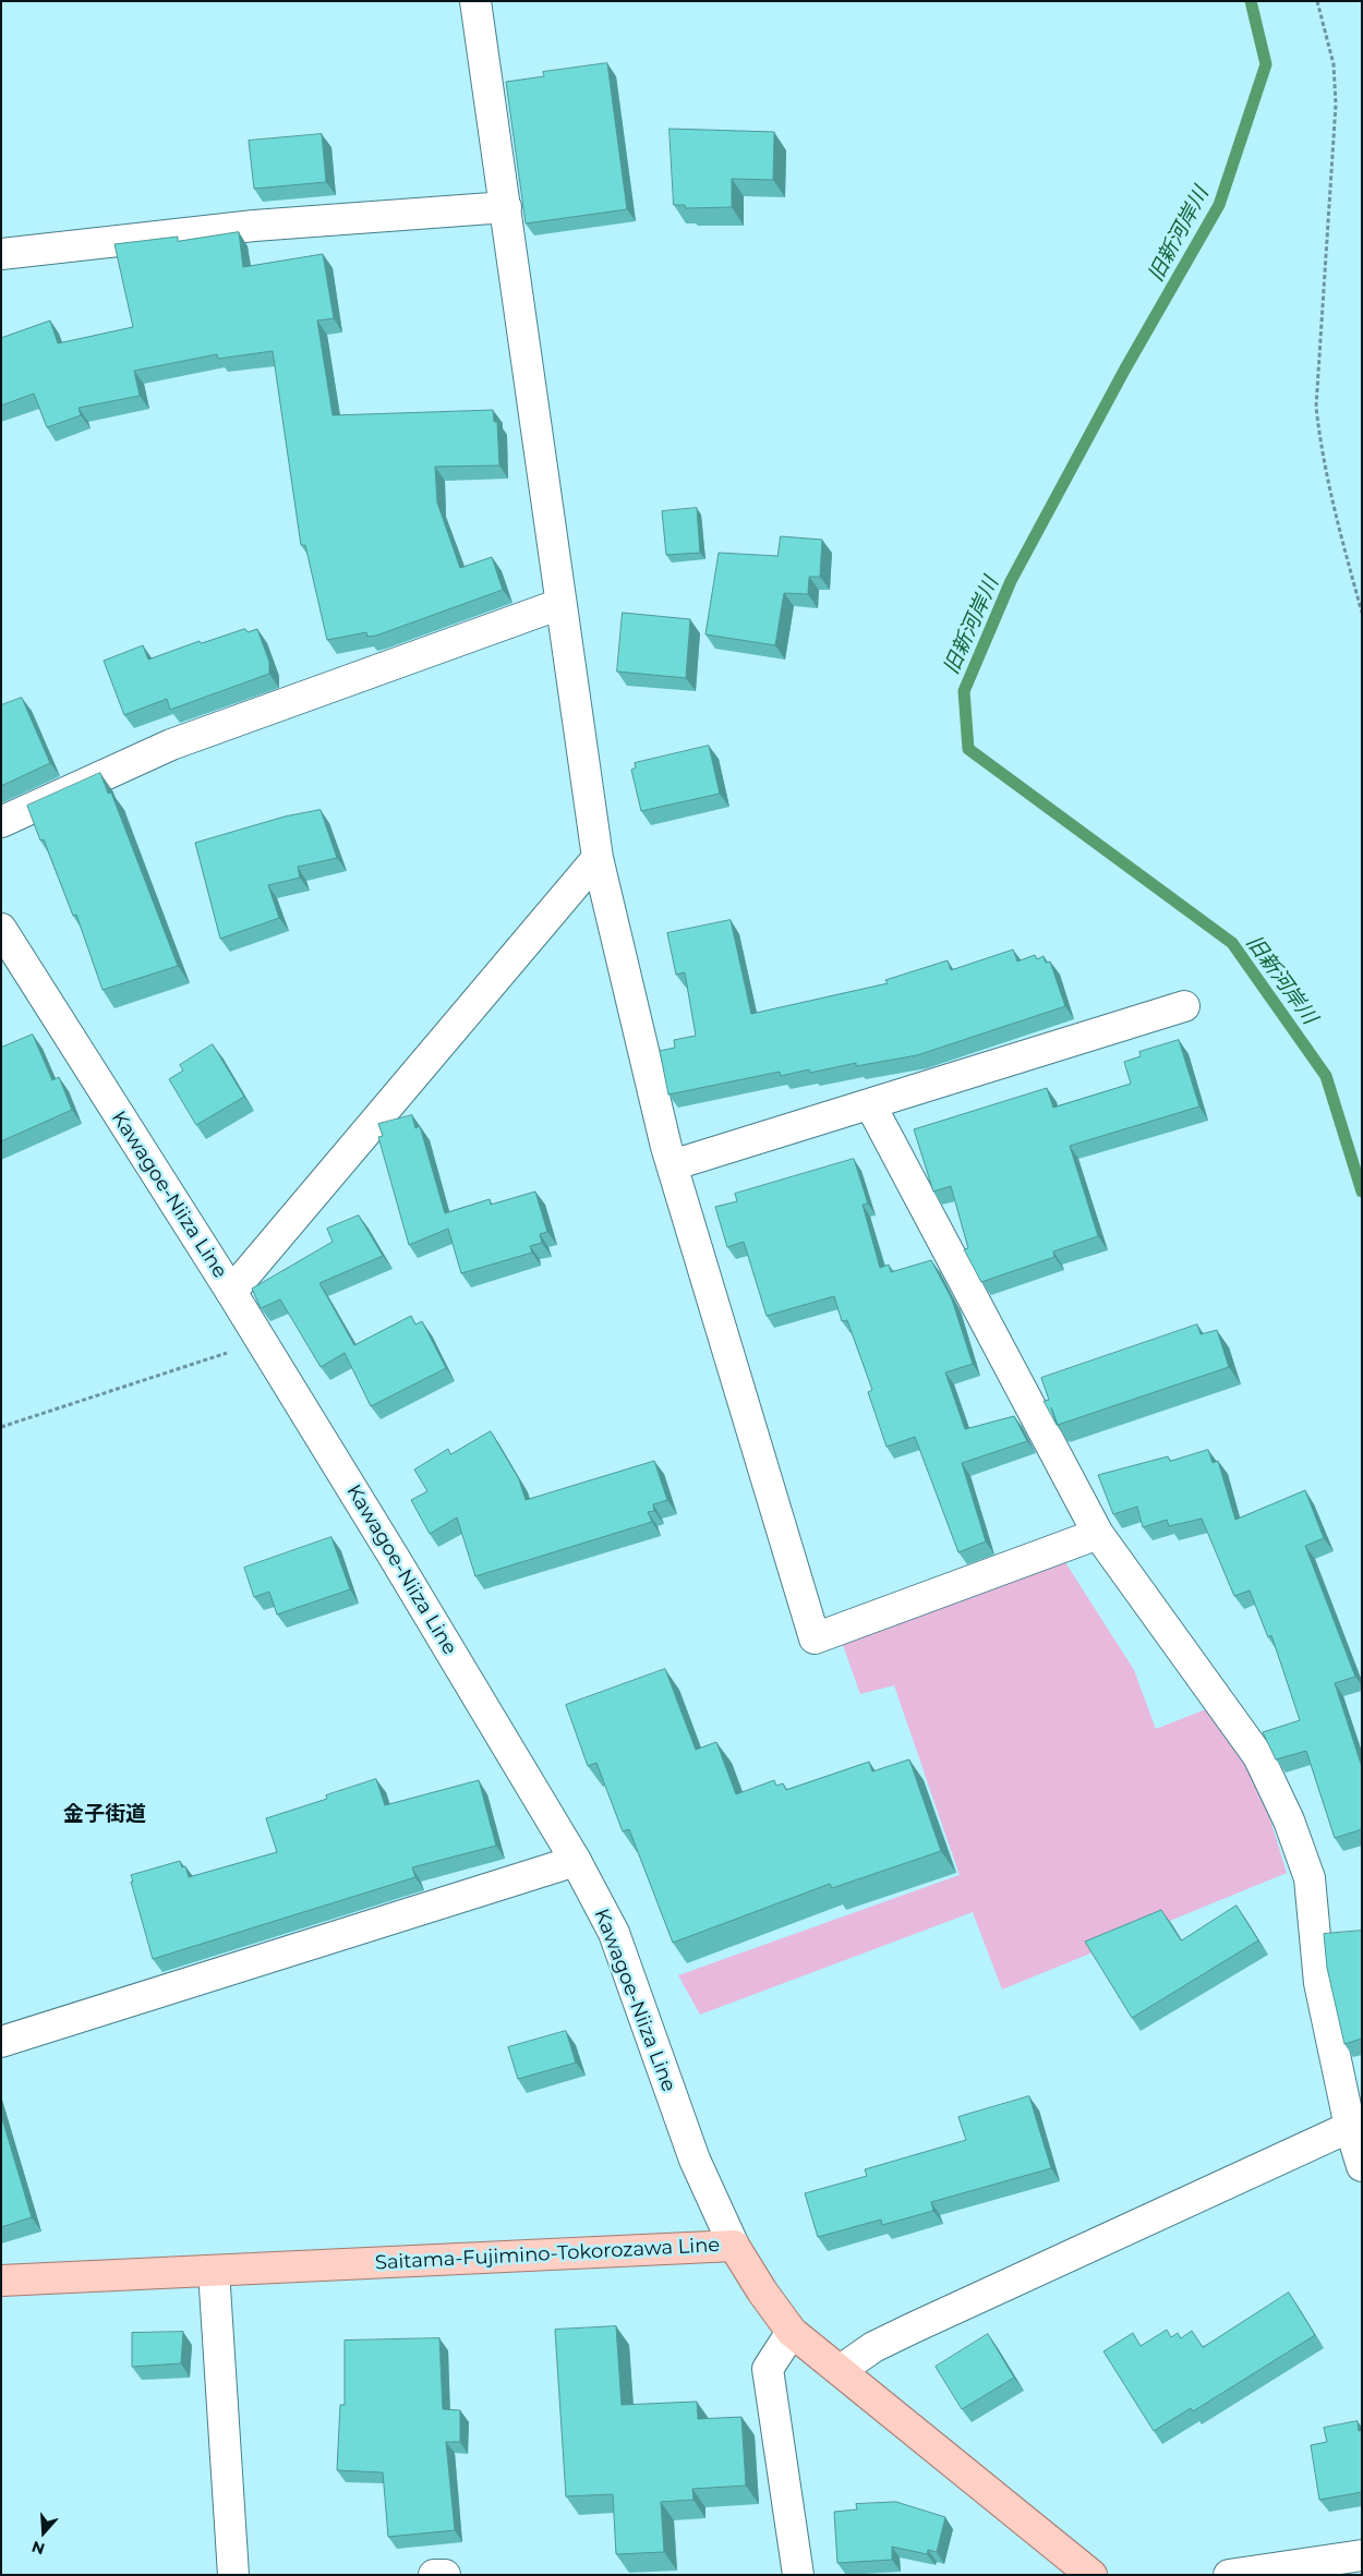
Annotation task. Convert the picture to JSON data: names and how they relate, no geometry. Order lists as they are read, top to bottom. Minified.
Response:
{"streets":{"main road":["Saitama-Fujimino-Tokorozawa Line"],"street":["Kawagoe-Niiza Line"]},"crossings":[["Kawagoe-Niiza Line","Saitama-Fujimino-Tokorozawa Line"]],"districts":["金子街道"],"water":["旧新河岸川"],"north":"bottom"}
